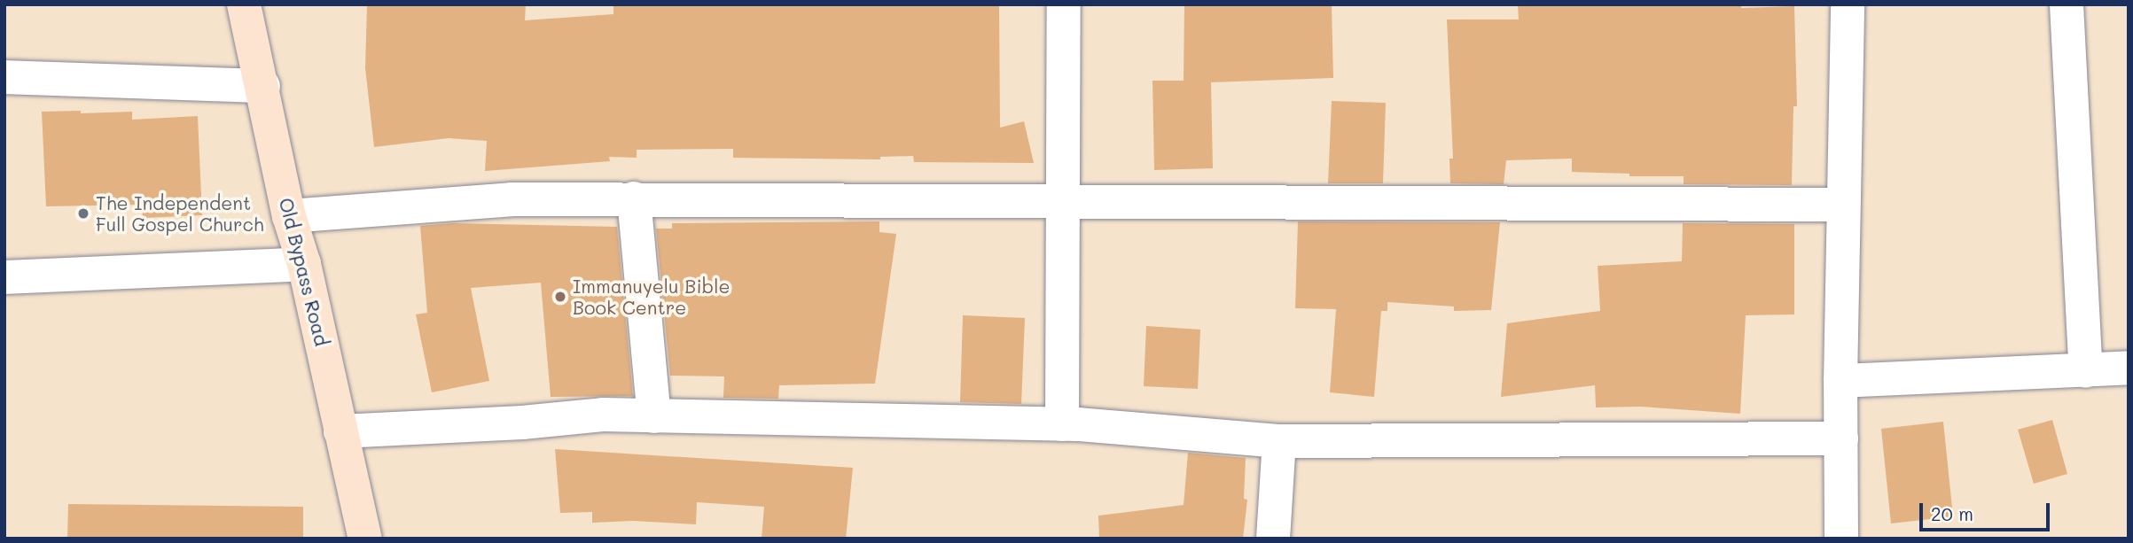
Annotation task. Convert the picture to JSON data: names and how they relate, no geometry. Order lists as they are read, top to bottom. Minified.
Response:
{"streets":{"main road":["Old Bypass Road"]},"places":["The Independent Full Gospel Church","Immanuyelu Bible Book Centre"],"scale_bar":"20 m"}
